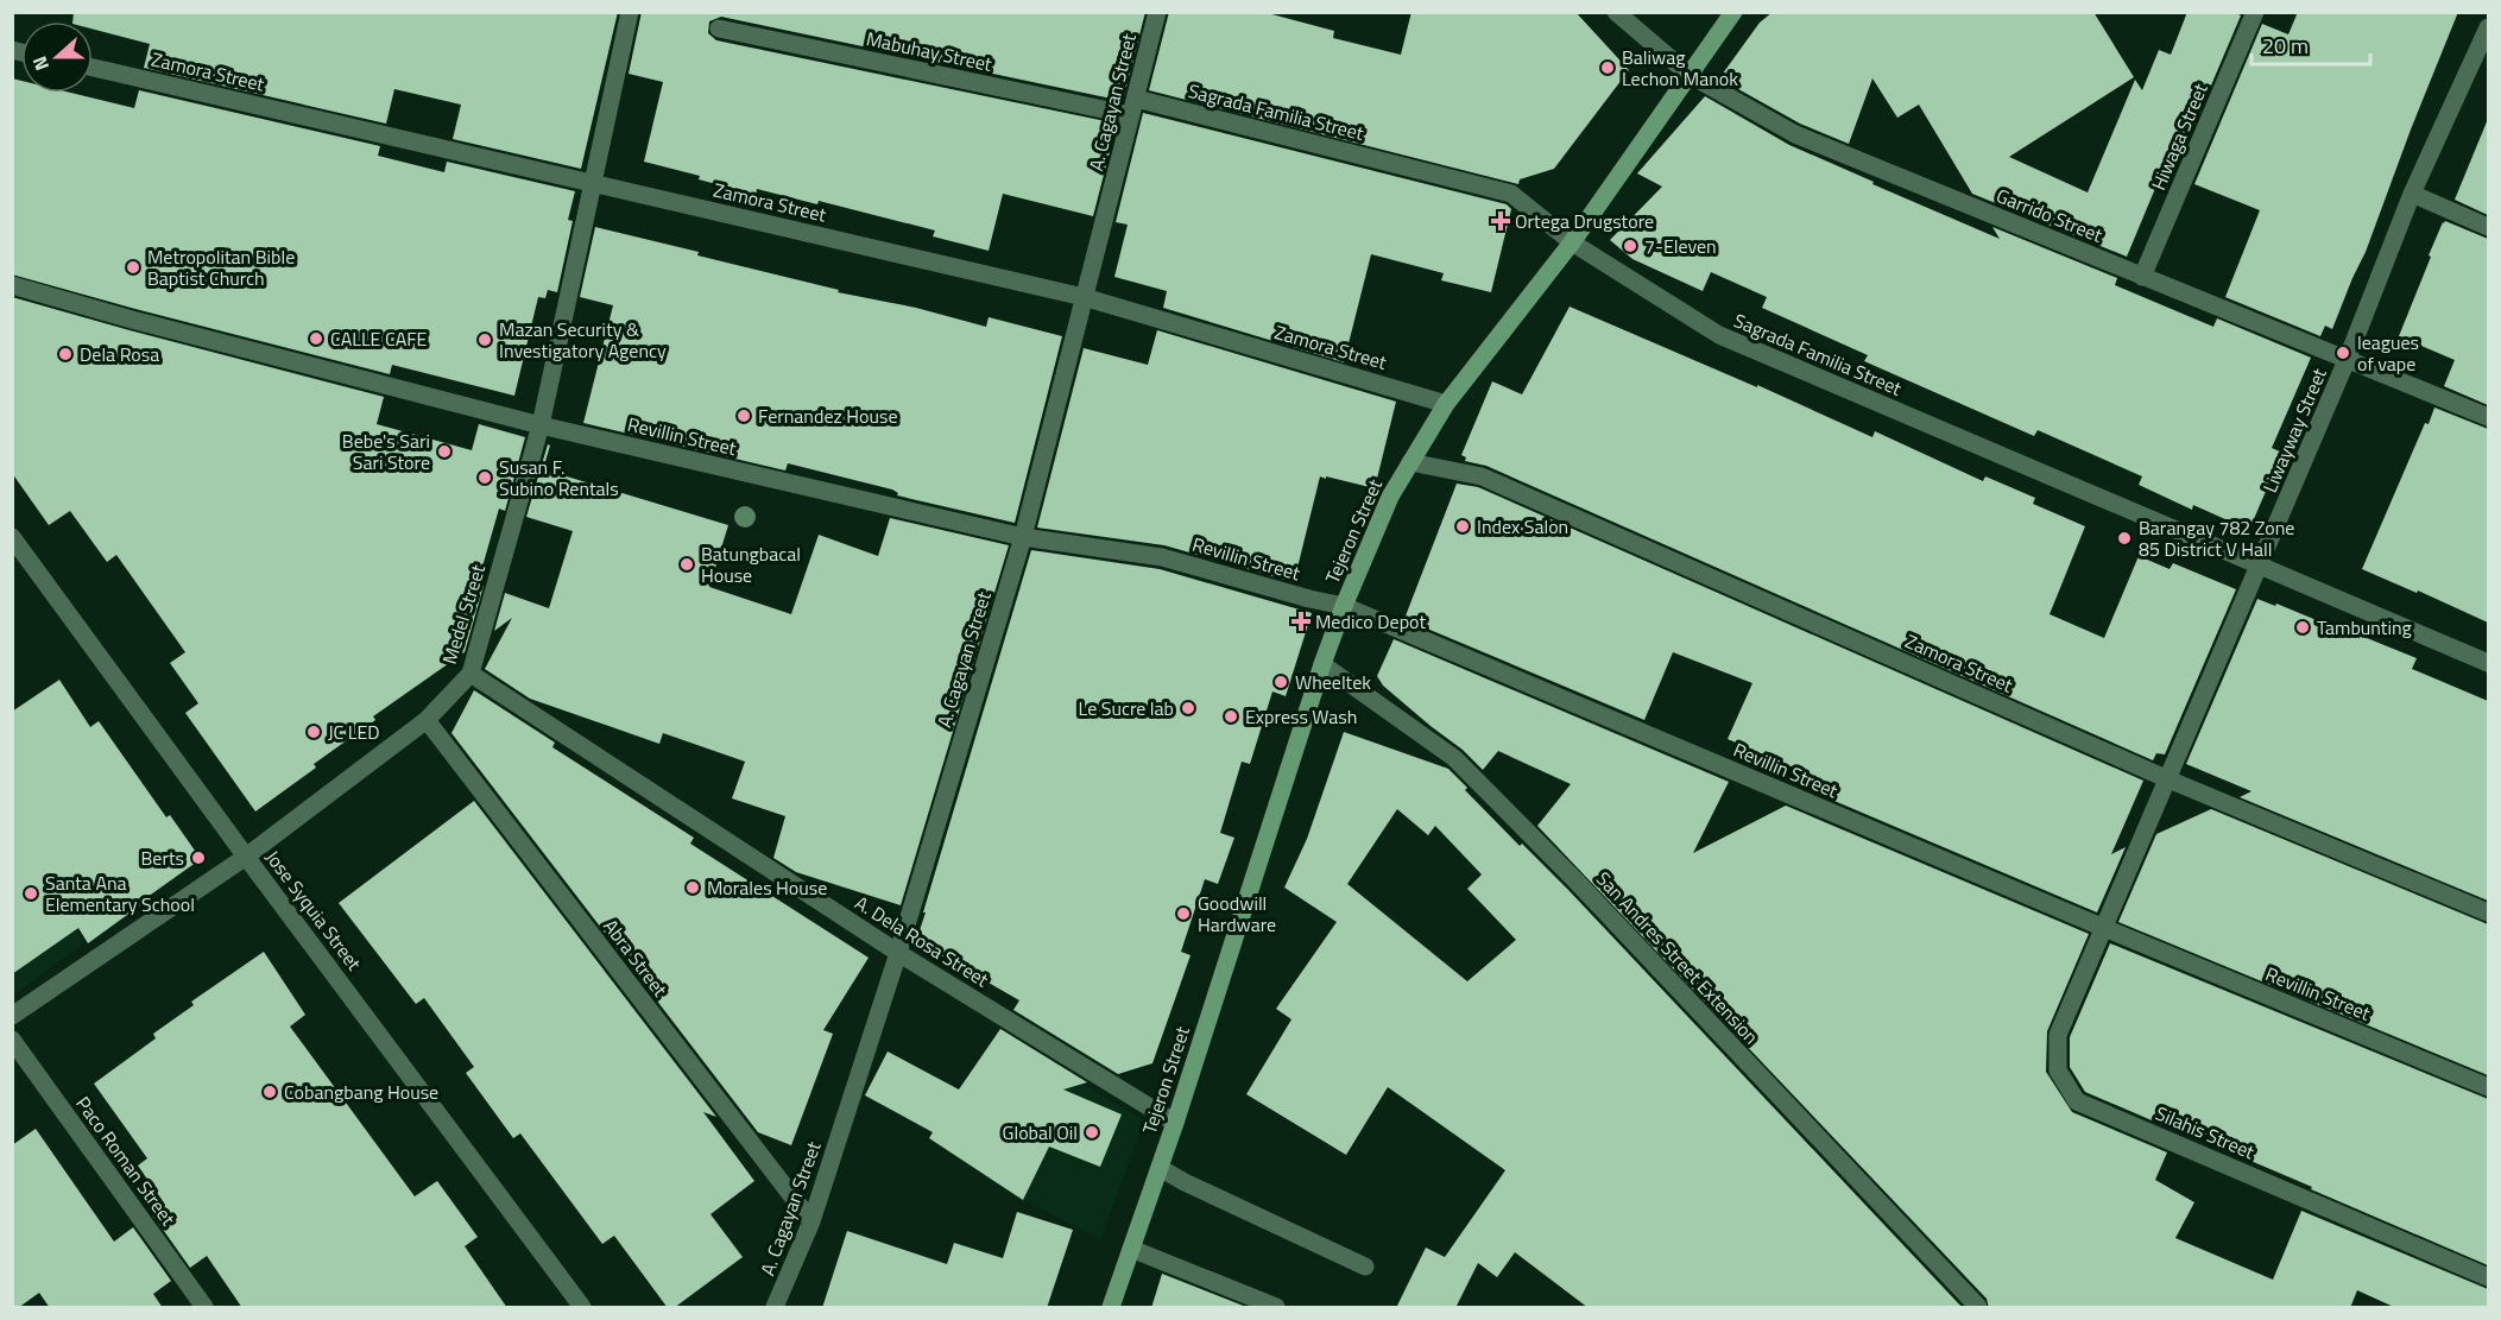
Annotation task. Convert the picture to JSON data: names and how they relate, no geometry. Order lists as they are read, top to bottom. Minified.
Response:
{"streets":{"main road":["Tejeron Street"],"street":["Mabuhay Street","Zamora Street","A. Cagayan Street","Sagrada Familia Street","Hiwaga Street","Garrido Street","Liwayway Street","Revillin Street","Medel Street","Jose Syquia Street","A. Dela Rosa Street","Abra Street","San Andres Street Extension","Silahis Street","Paco Roman Street"]},"crossings":[["Mabuhay Street","A. Cagayan Street"],["Mabuhay Street","Sagrada Familia Street"],["Zamora Street","A. Cagayan Street"],["Zamora Street","Liwayway Street"],["Zamora Street","Tejeron Street"],["Zamora Street","Medel Street"],["A. Cagayan Street","Sagrada Familia Street"],["A. Cagayan Street","Revillin Street"],["A. Cagayan Street","A. Dela Rosa Street"],["A. Cagayan Street","Abra Street"],["Sagrada Familia Street","Liwayway Street"],["Sagrada Familia Street","Tejeron Street"],["Hiwaga Street","Garrido Street"],["Garrido Street","Liwayway Street"],["Garrido Street","Tejeron Street"],["Liwayway Street","Revillin Street"],["Liwayway Street","Silahis Street"],["Revillin Street","Tejeron Street"],["Revillin Street","Medel Street"],["Revillin Street","Silahis Street"],["Tejeron Street","A. Dela Rosa Street"],["Tejeron Street","San Andres Street Extension"],["Medel Street","Jose Syquia Street"],["Medel Street","A. Dela Rosa Street"],["Medel Street","Abra Street"]],"places":{"other":["Baliwag Lechon Manok","7-Eleven","Metropolitan Bible Baptist Church","CALLE CAFE","Mazan Security & Investigatory Agency","leagues of vape","Dela Rosa","Fernandez House","Bebe's Sari Sari Store","Susan F. Subino Rentals","Index Salon","Barangay 782 Zone 85 District V Hall","Batungbacal House","Tambunting","Wheeltek","Le Sucre lab","Express Wash","JC LED","Berts","Morales House","Santa Ana Elementary School","Goodwill Hardware","Cobangbang House","Global Oil"],"health":["Ortega Drugstore","Medico Depot"]},"scale_bar":"20 m","north":"left"}
